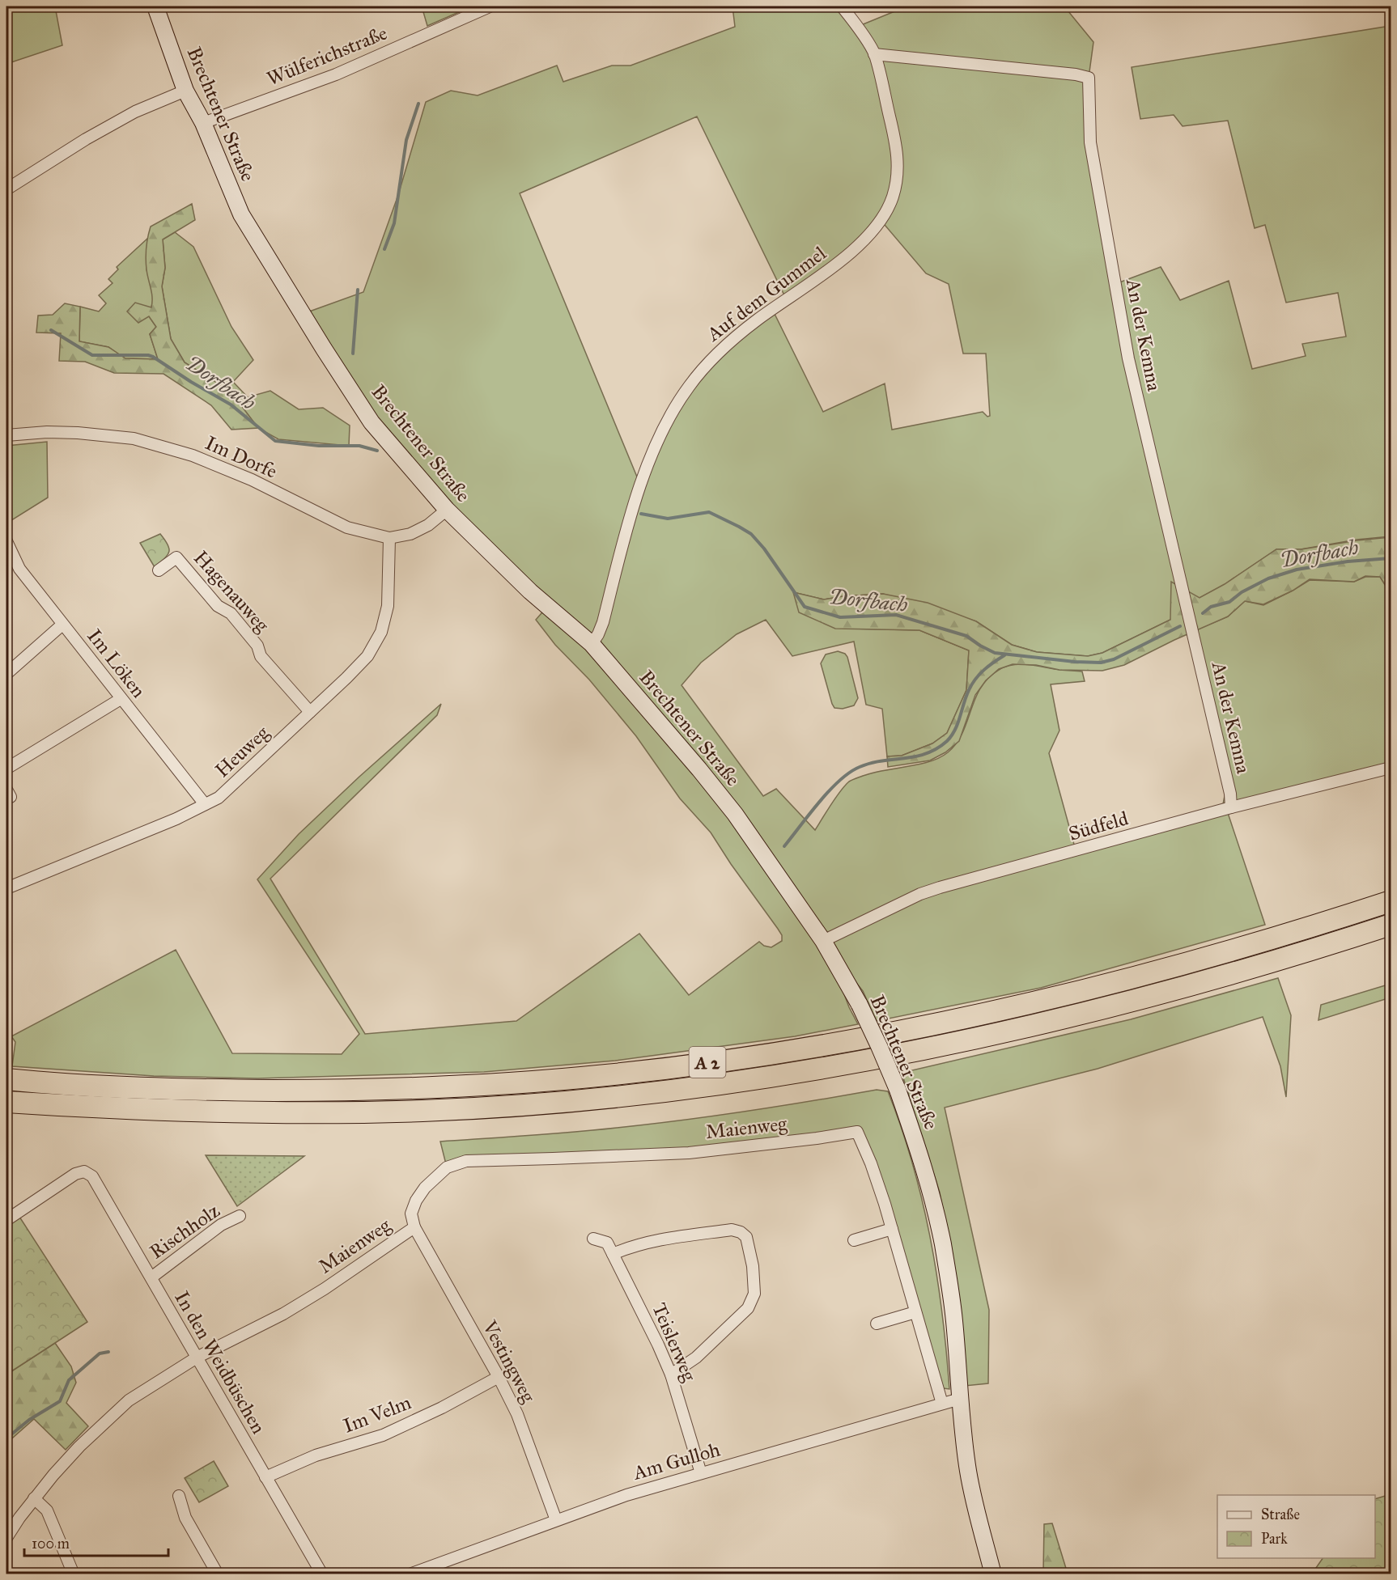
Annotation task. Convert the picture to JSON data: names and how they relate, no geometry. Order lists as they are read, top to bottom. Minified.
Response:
{"streets":{"highway":["A 2"],"street":["Wülferichstraße","Brechtener Straße","Auf dem Gummel","An der Kemna","Im Dorfe","Hagenauweg","Im Löken","Heuweg","Südfeld","Maienweg","Rischholz","Teislerweg","Vestingweg","In den Weidbüschen","Im Velm","Am Gulloh"]},"crossings":[["Wülferichstraße","Brechtener Straße"],["Brechtener Straße","Auf dem Gummel"],["Brechtener Straße","Im Dorfe"],["Brechtener Straße","Südfeld"],["Brechtener Straße","Am Gulloh"],["Auf dem Gummel","An der Kemna"],["An der Kemna","Südfeld"],["Im Dorfe","Heuweg"],["Hagenauweg","Heuweg"],["Im Löken","Heuweg"],["Maienweg","Vestingweg"],["Maienweg","In den Weidbüschen"],["Rischholz","In den Weidbüschen"],["Teislerweg","Am Gulloh"],["Vestingweg","Im Velm"],["Vestingweg","Am Gulloh"],["In den Weidbüschen","Im Velm"]],"water":["Dorfbach"],"legend":["Straße","Park"],"scale_bar":"100 m"}
